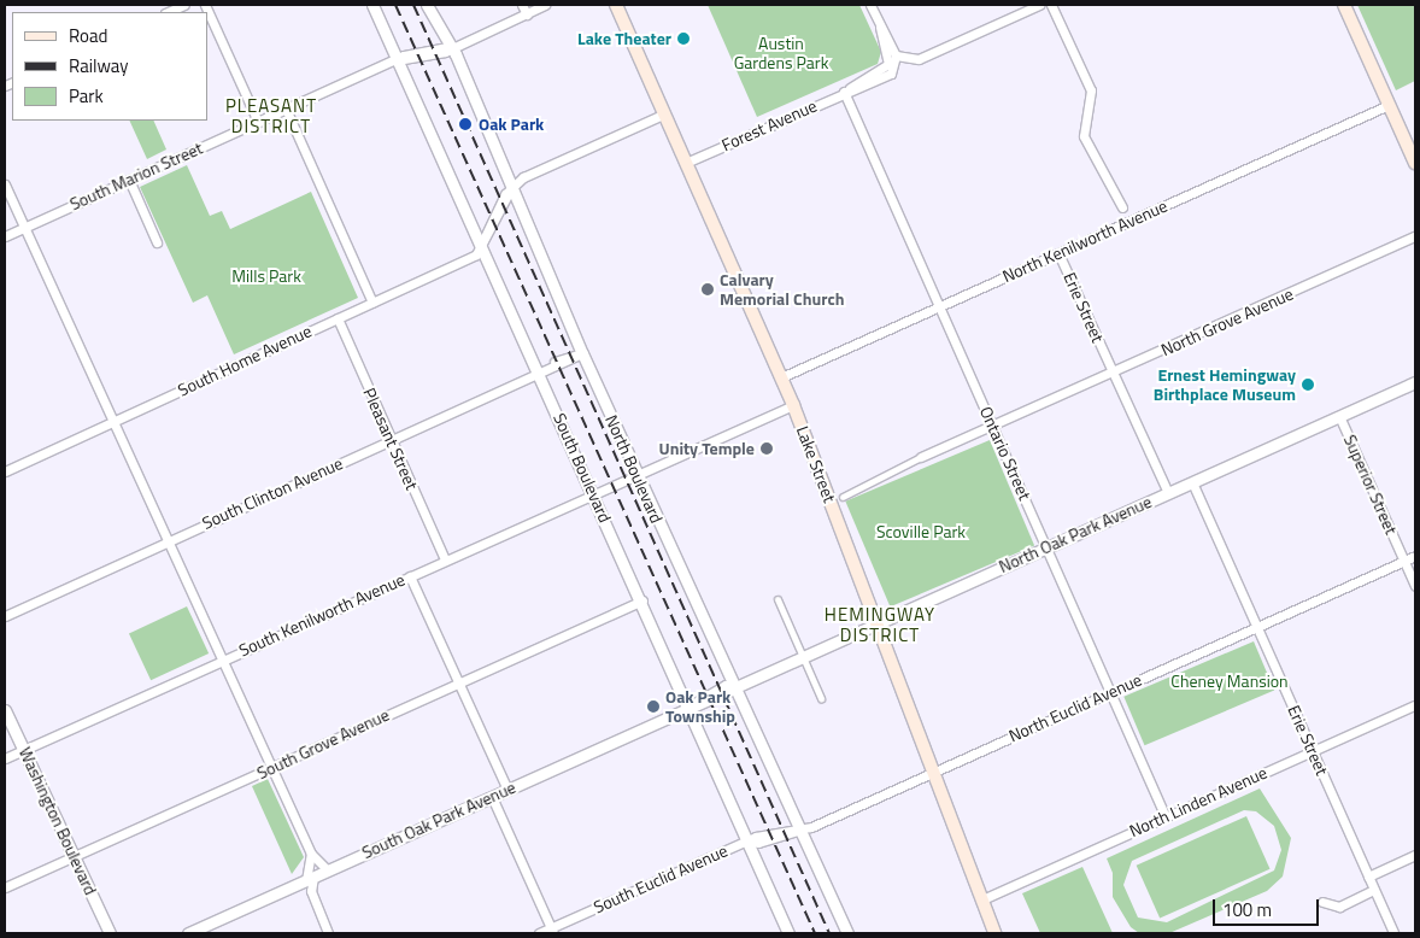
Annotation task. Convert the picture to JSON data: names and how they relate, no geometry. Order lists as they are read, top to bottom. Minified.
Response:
{"streets":{"main road":["Lake Street"],"street":["Forest Avenue","South Marion Street","North Kenilworth Avenue","Erie Street","North Grove Avenue","South Home Avenue","Pleasant Street","Ontario Street","South Boulevard","North Boulevard","Superior Street","South Clinton Avenue","North Oak Park Avenue","South Kenilworth Avenue","North Euclid Avenue","South Grove Avenue","North Linden Avenue","South Oak Park Avenue","Washington Boulevard","South Euclid Avenue"]},"crossings":[["Forest Avenue","Ontario Street"],["Forest Avenue","Lake Street"],["South Marion Street","South Boulevard"],["South Marion Street","North Boulevard"],["North Kenilworth Avenue","Erie Street"],["North Kenilworth Avenue","Ontario Street"],["North Kenilworth Avenue","Lake Street"],["Erie Street","North Grove Avenue"],["Erie Street","North Oak Park Avenue"],["Erie Street","North Euclid Avenue"],["Erie Street","North Linden Avenue"],["North Grove Avenue","Ontario Street"],["South Home Avenue","Pleasant Street"],["South Home Avenue","South Boulevard"],["South Home Avenue","North Boulevard"],["Pleasant Street","South Clinton Avenue"],["Pleasant Street","South Kenilworth Avenue"],["Ontario Street","North Oak Park Avenue"],["Ontario Street","North Euclid Avenue"],["Ontario Street","North Linden Avenue"],["Lake Street","North Oak Park Avenue"],["Lake Street","North Euclid Avenue"],["Lake Street","North Linden Avenue"],["South Boulevard","South Clinton Avenue"],["South Boulevard","North Oak Park Avenue"],["South Boulevard","South Kenilworth Avenue"],["South Boulevard","North Euclid Avenue"],["South Boulevard","South Grove Avenue"],["South Boulevard","South Oak Park Avenue"],["South Boulevard","South Euclid Avenue"],["North Boulevard","South Clinton Avenue"],["North Boulevard","North Oak Park Avenue"],["North Boulevard","North Euclid Avenue"],["Superior Street","North Oak Park Avenue"],["Superior Street","North Euclid Avenue"],["North Oak Park Avenue","South Oak Park Avenue"],["South Kenilworth Avenue","Washington Boulevard"],["North Euclid Avenue","South Euclid Avenue"],["South Grove Avenue","Washington Boulevard"]],"districts":["PLEASANT DISTRICT","HEMINGWAY DISTRICT"],"parks":["Austin Gardens Park","Mills Park","Scoville Park","Cheney Mansion"],"places":["Lake Theater","Oak Park","Calvary Memorial Church","Ernest Hemingway Birthplace Museum","Unity Temple","Oak Park Township"],"legend":["Road","Railway","Park"],"scale_bar":"100 m"}
